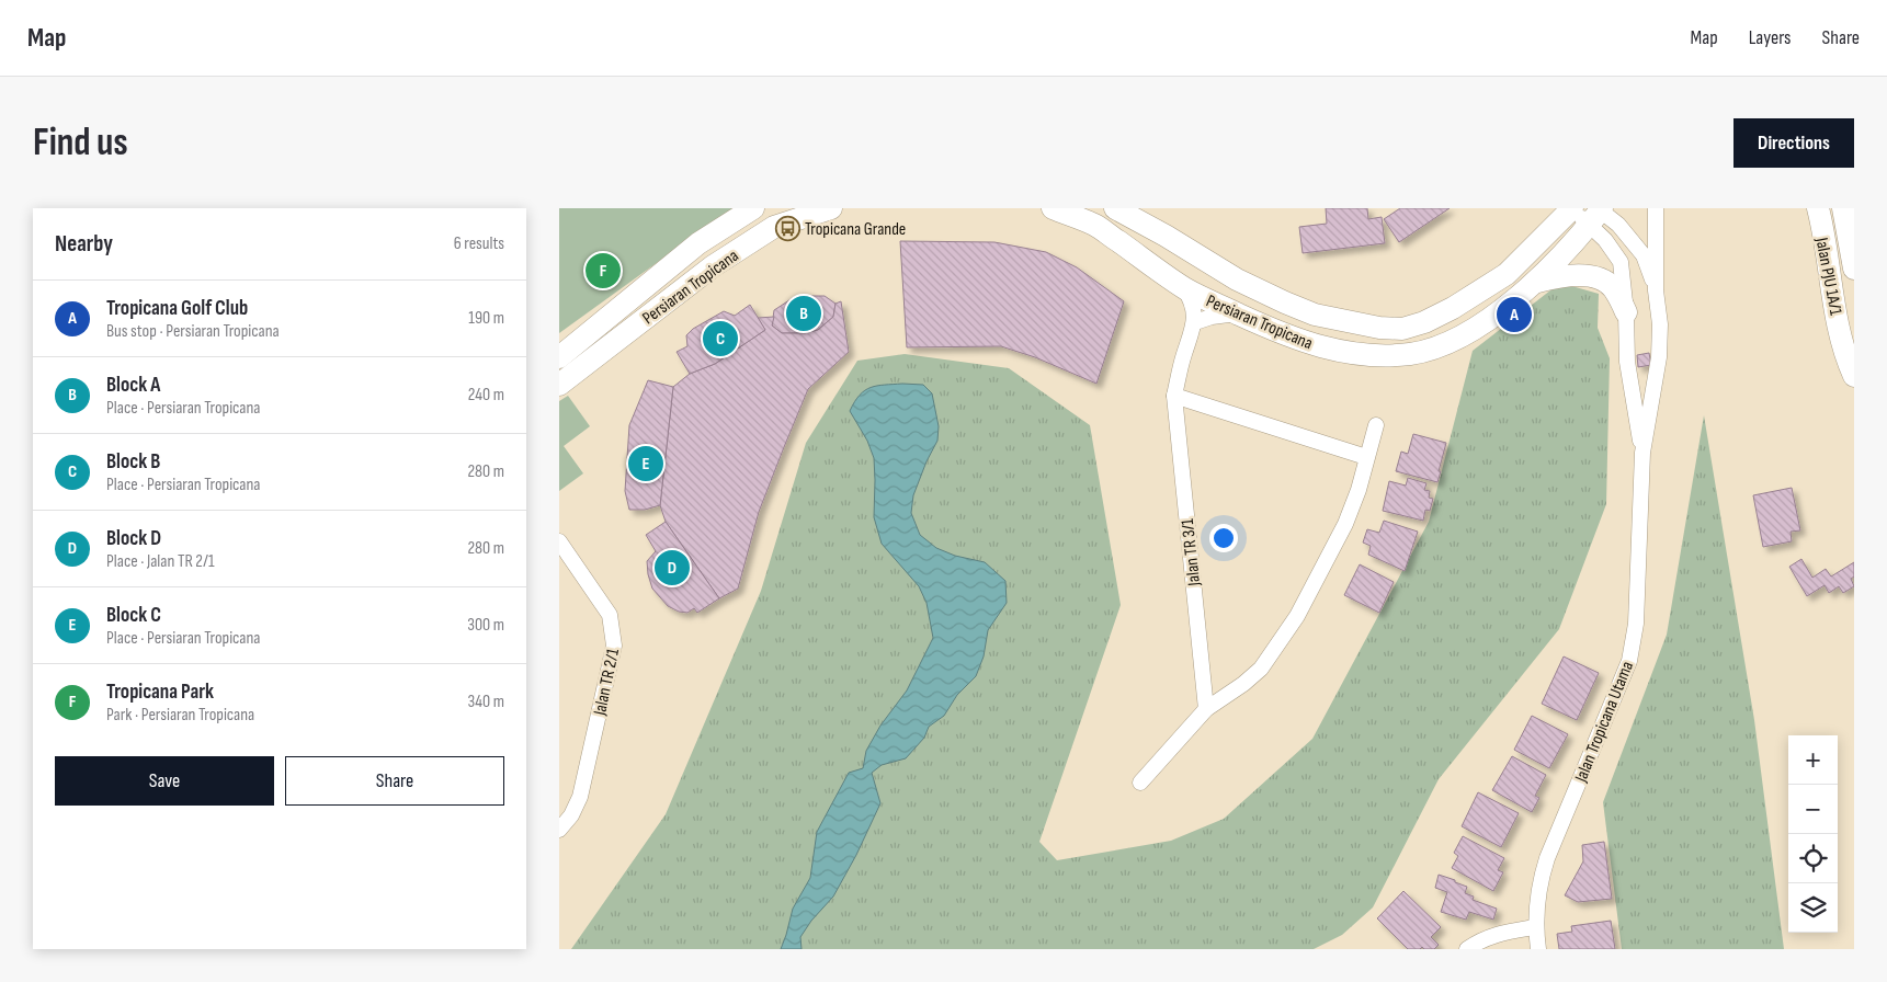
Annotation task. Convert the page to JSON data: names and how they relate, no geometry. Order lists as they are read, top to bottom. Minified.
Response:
{"streets":{"main road":["Jalan PJU 1A/1","Persiaran Tropicana"],"street":["Jalan TR 3/1","Jalan TR 2/1","Jalan Tropicana Utama"]},"crossings":[["Persiaran Tropicana","Jalan Tropicana Utama"]],"places":{"bus stop":["Tropicana Grande"]},"page":{"header":"Map","nav":["Map","Layers","Share"],"buttons":["Directions",["Save","Share"]],"title":"Find us","heading":["Nearby","6 results"],"pins":["F","B","A","C","E","D"],"list":[{"mark":"A","name":"Tropicana Golf Club","note":"Bus stop · Persiaran Tropicana","value":"190 m"},{"mark":"B","name":"Block A","note":"Place · Persiaran Tropicana","value":"240 m"},{"mark":"C","name":"Block B","note":"Place · Persiaran Tropicana","value":"280 m"},{"mark":"D","name":"Block D","note":"Place · Jalan TR 2/1","value":"280 m"},{"mark":"E","name":"Block C","note":"Place · Persiaran Tropicana","value":"300 m"},{"mark":"F","name":"Tropicana Park","note":"Park · Persiaran Tropicana","value":"340 m"}],"map_buttons":["+","−"]}}
